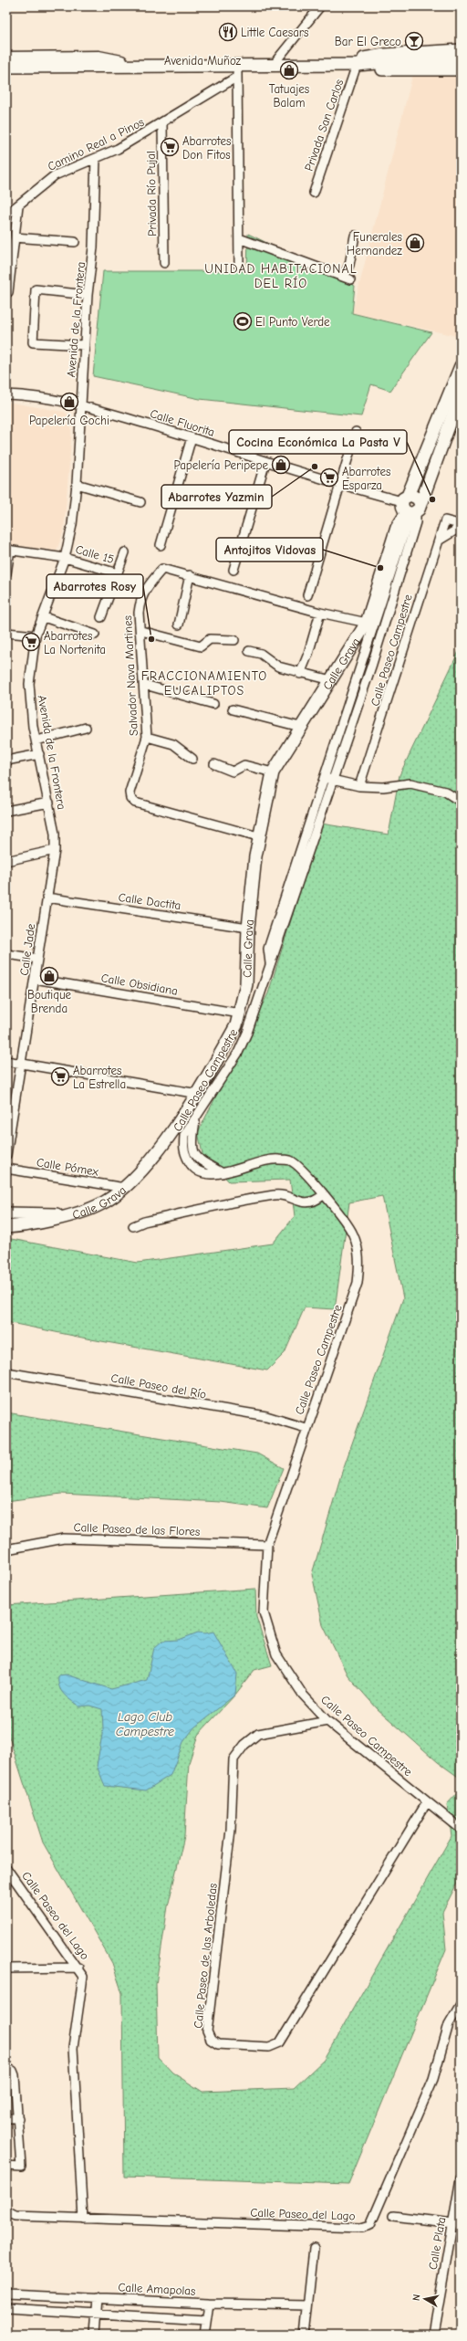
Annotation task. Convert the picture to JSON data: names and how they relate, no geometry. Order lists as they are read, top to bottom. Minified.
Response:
{"streets":{"main road":["Avenida Muñoz","Calle Grava"],"street":["Privada San Carlos","Camino Real a Pinos","Privada Río Pujal","Avenida de la Frontera","Calle Fluorita","Calle 15","Calle Paseo Campestre","Salvador Nava Martines","Calle Dactita","Calle Jade","Calle Obsidiana","Calle Pómex","Calle Paseo del Río","Calle Paseo de las Flores","Calle Paseo del Lago","Calle Paseo de las Arboledas","Calle Plata","Calle Amapolas"]},"crossings":[["Avenida Muñoz","Privada San Carlos"],["Avenida Muñoz","Camino Real a Pinos"],["Camino Real a Pinos","Privada Río Pujal"],["Camino Real a Pinos","Avenida de la Frontera"],["Avenida de la Frontera","Calle Fluorita"],["Avenida de la Frontera","Calle 15"],["Avenida de la Frontera","Calle Jade"],["Calle Fluorita","Calle Paseo Campestre"],["Calle Fluorita","Calle Grava"],["Calle Paseo Campestre","Calle Grava"],["Calle Paseo Campestre","Salvador Nava Martines"],["Calle Paseo Campestre","Calle Paseo del Río"],["Calle Paseo Campestre","Calle Paseo de las Flores"],["Calle Paseo Campestre","Calle Paseo de las Arboledas"],["Calle Grava","Salvador Nava Martines"],["Calle Grava","Calle Dactita"],["Calle Grava","Calle Obsidiana"],["Calle Grava","Calle Pómex"],["Calle Dactita","Calle Jade"],["Calle Jade","Calle Obsidiana"]],"districts":["UNIDAD HABITACIONAL DEL RÍO","FRACCIONAMIENTO EUCALIPTOS"],"water":["Lago Club Campestre"],"places":{"restaurant":["Little Caesars"],"bar":["Bar El Greco"],"shop":["Tatuajes Balam","Funerales Hernandez","Papelería Gochi","Papelería Peripepe","Boutique Brenda"],"supermarket":["Abarrotes Don Fitos","Abarrotes Esparza","Abarrotes La Nortenita","Abarrotes La Estrella"],"sports":["El Punto Verde"],"other":["Abarrotes Yazmin","Cocina Económica La Pasta V","Antojitos Vidovas","Abarrotes Rosy"]},"north":"left"}
